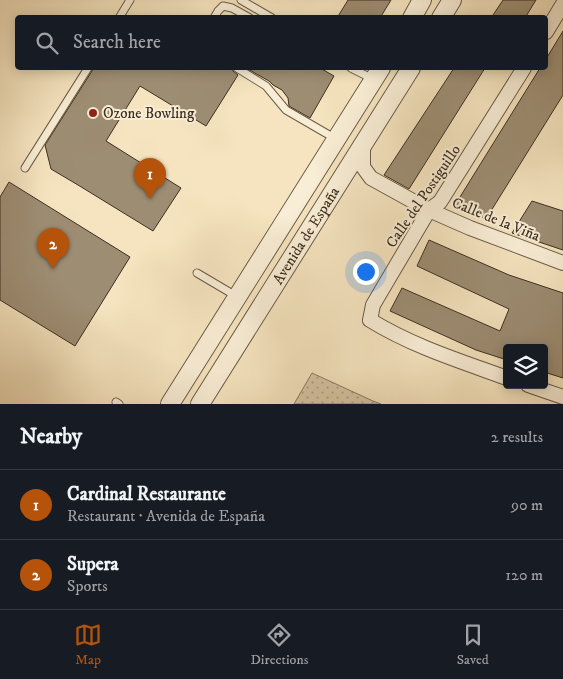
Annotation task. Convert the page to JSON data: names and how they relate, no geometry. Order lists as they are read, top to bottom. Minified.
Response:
{"streets":{"street":["Calle del Postiguillo","Calle de la Viña","Avenida de España"]},"crossings":[["Calle del Postiguillo","Calle de la Viña"],["Calle de la Viña","Avenida de España"]],"places":["Ozone Bowling"],"page":{"search":"Search here","pins":["1","2"],"heading":["Nearby","2 results"],"list":[{"mark":"1","name":"Cardinal Restaurante","note":"Restaurant · Avenida de España","value":"90 m"},{"mark":"2","name":"Supera","note":"Sports","value":"120 m"}],"nav":["Map","Directions","Saved"]}}
